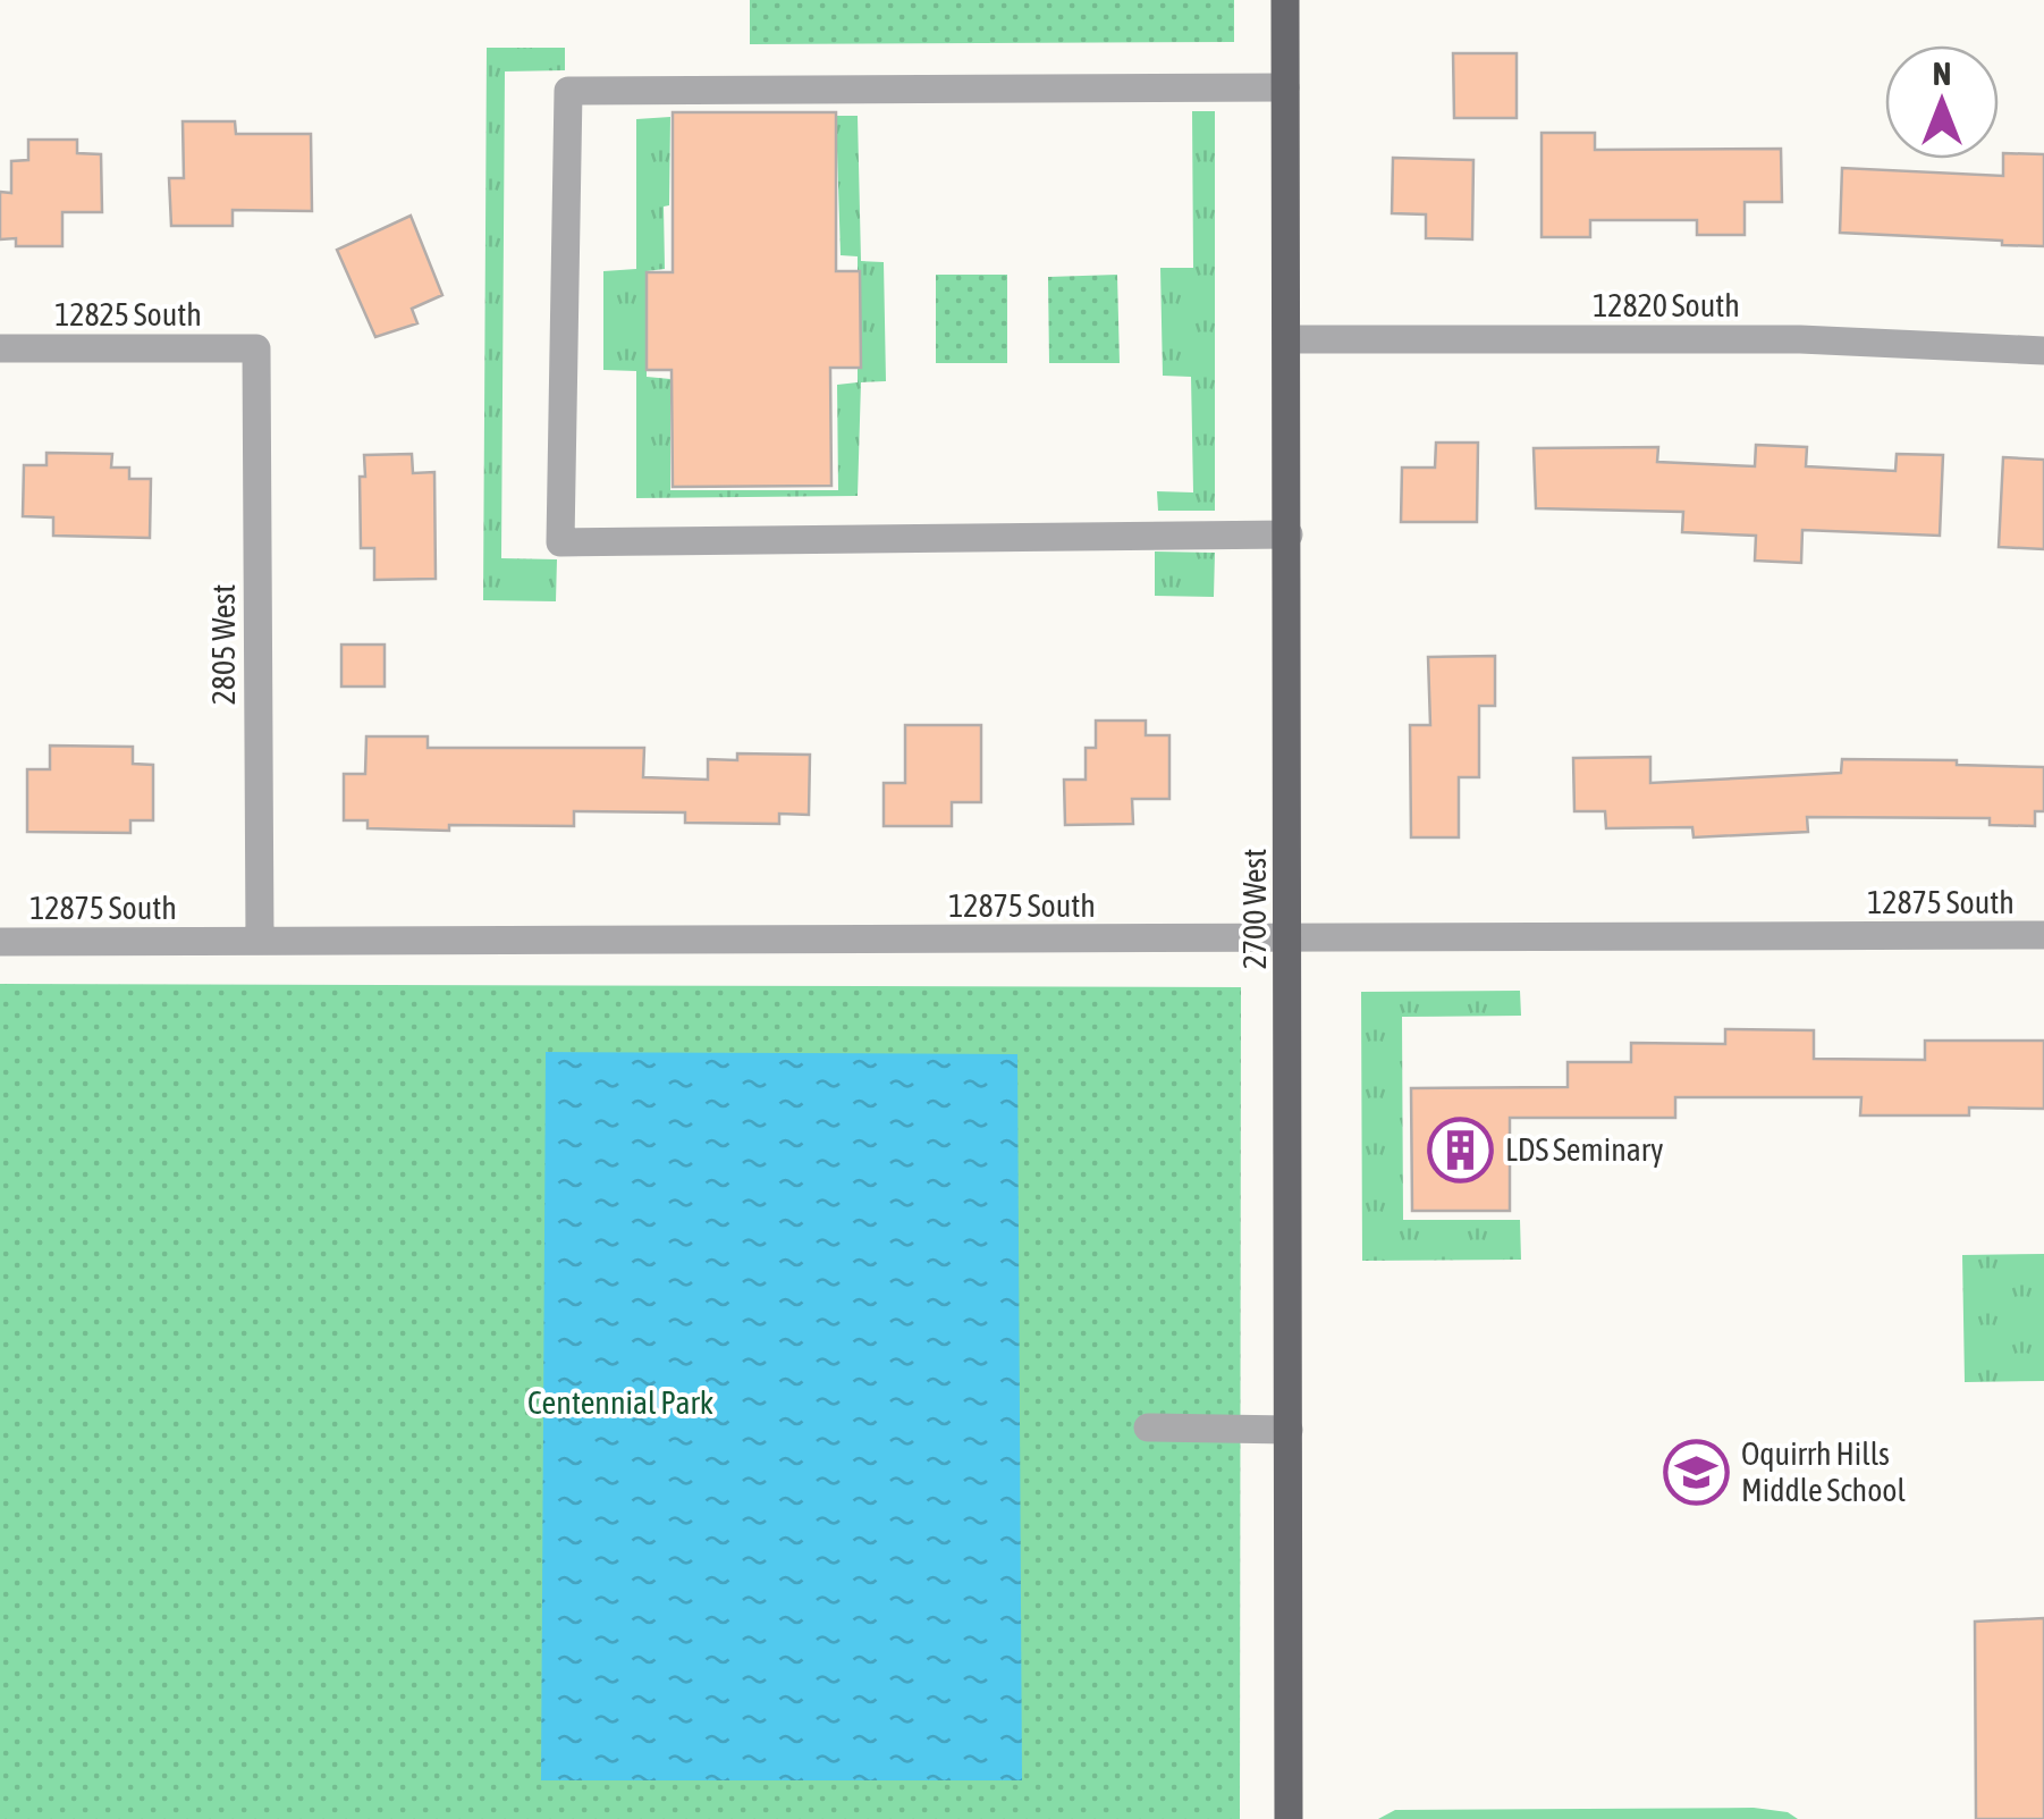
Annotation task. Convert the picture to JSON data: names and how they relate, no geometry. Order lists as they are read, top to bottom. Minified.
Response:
{"streets":{"main road":["2700 West"],"street":["12820 South","12825 South","2805 West","12875 South"]},"crossings":[["12820 South","2700 West"],["12825 South","2805 West"],["2805 West","12875 South"],["12875 South","2700 West"]],"parks":["Centennial Park"],"places":{"building":["LDS Seminary"],"school or university":["Oquirrh Hills Middle School"]},"north":"top"}
